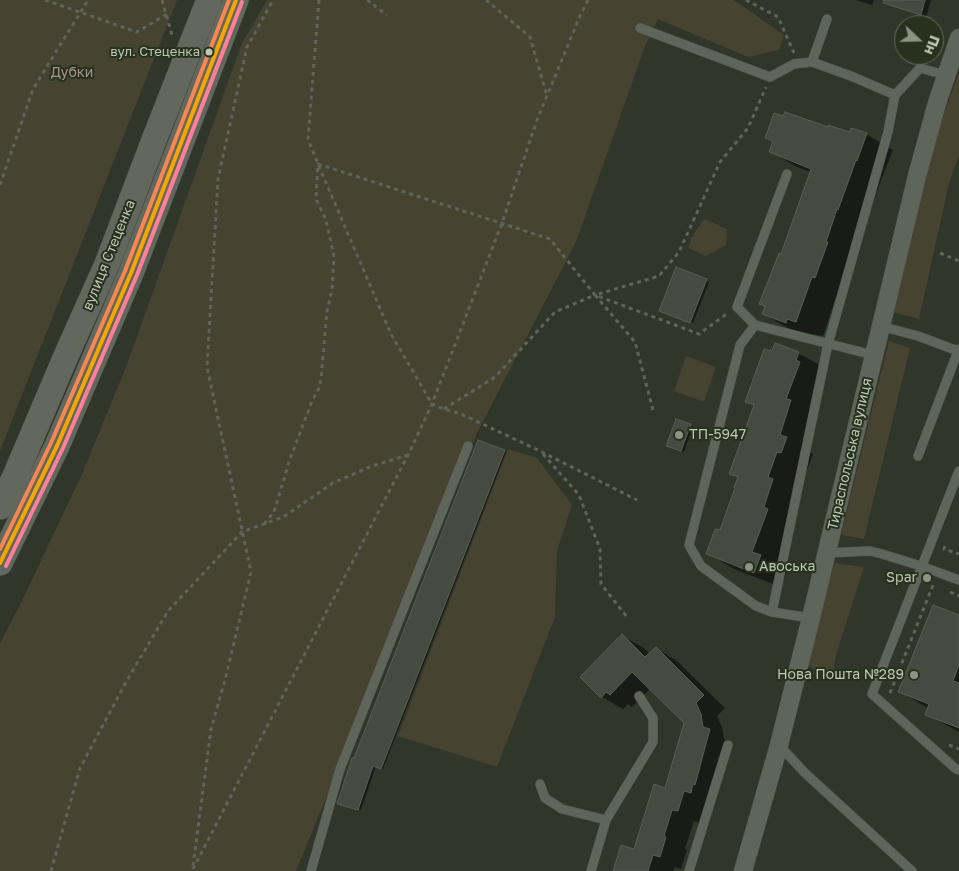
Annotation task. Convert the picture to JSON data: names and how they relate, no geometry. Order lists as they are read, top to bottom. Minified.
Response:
{"streets":{"main road":["вулиця Стеценка"],"street":["Тираспольська вулиця"]},"parks":["Дубки"],"places":["вул. Стеценка","ТП-5947","Авоська","Spar","Нова Пошта №289"],"north":"right"}
